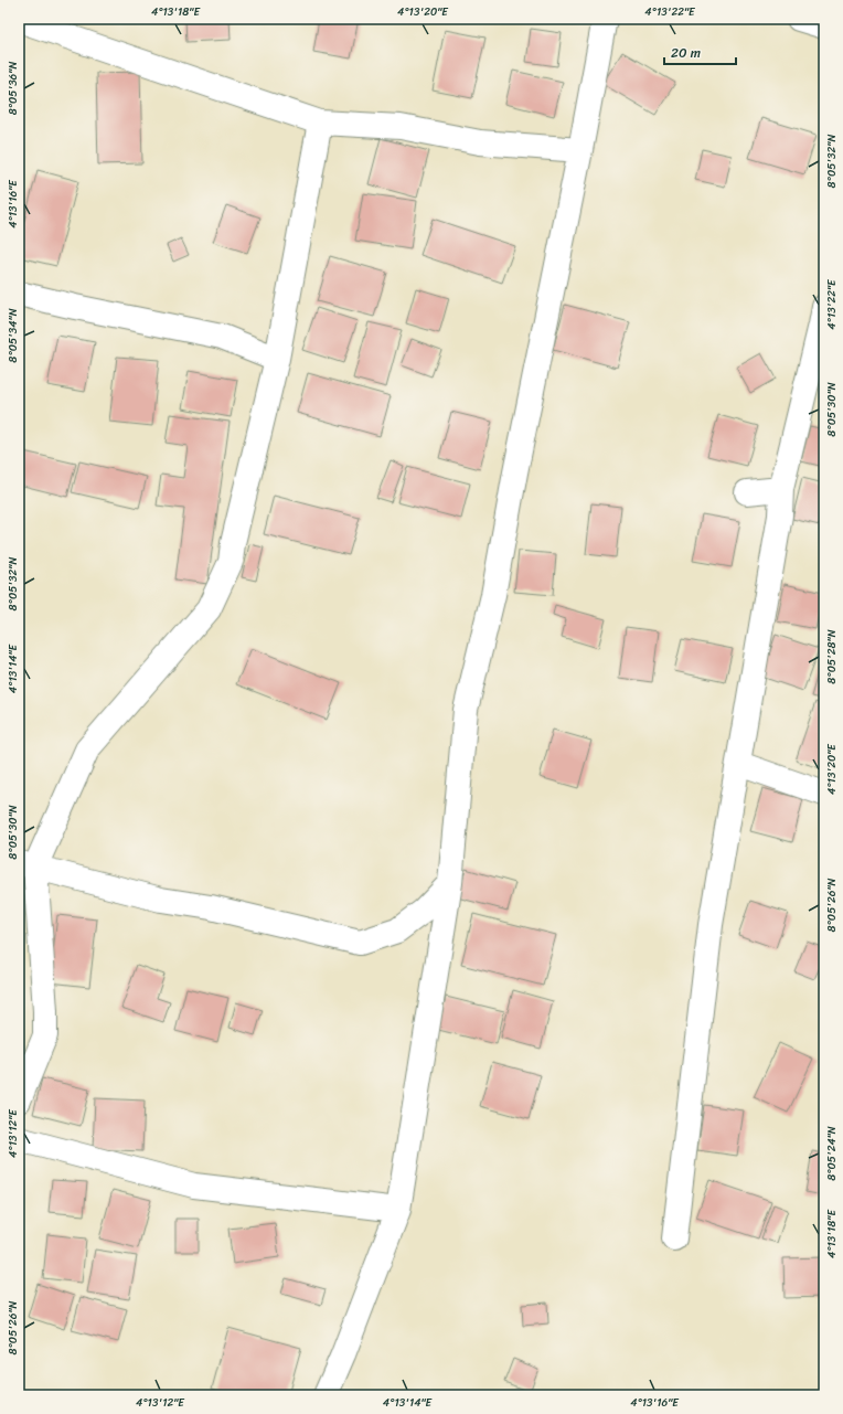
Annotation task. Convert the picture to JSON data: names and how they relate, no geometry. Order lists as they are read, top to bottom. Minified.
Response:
{"scale_bar":"20 m","coordinates":["4°13'18\"E","4°13'20\"E","4°13'22\"E","8°05'36\"N","8°05'32\"N","4°13'16\"E","8°05'34\"N","8°05'30\"N","8°05'28\"N","4°13'14\"E","8°05'26\"N","4°13'12\"E","8°05'24\"N"]}
